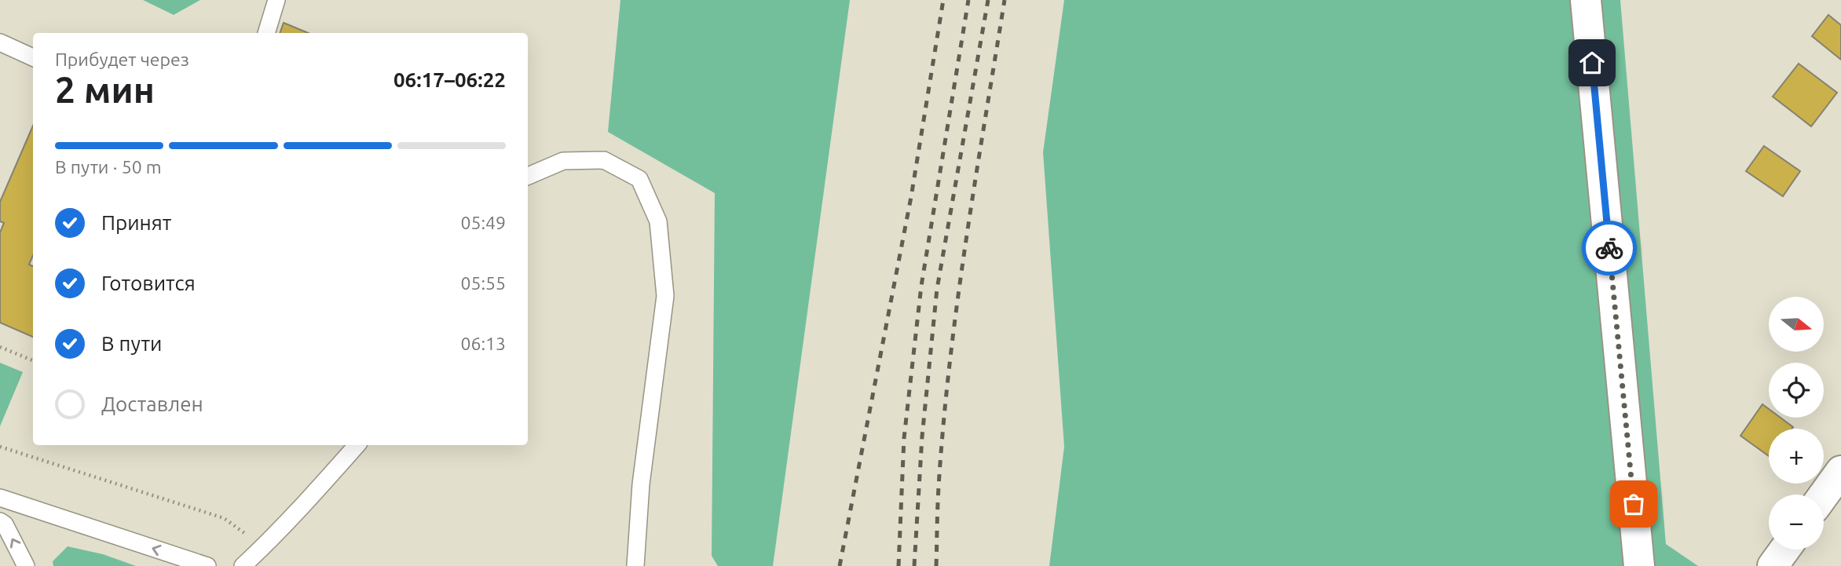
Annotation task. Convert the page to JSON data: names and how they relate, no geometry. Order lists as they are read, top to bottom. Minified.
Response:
{"north":"right","page":{"heading":["2 мин","Прибудет через","06:17–06:22"],"bar":"В пути · 50 m","list":[["Принят","05:49"],["Готовится","05:55"],["В пути","06:13"],"Доставлен"],"map_buttons":["+","−"]}}
